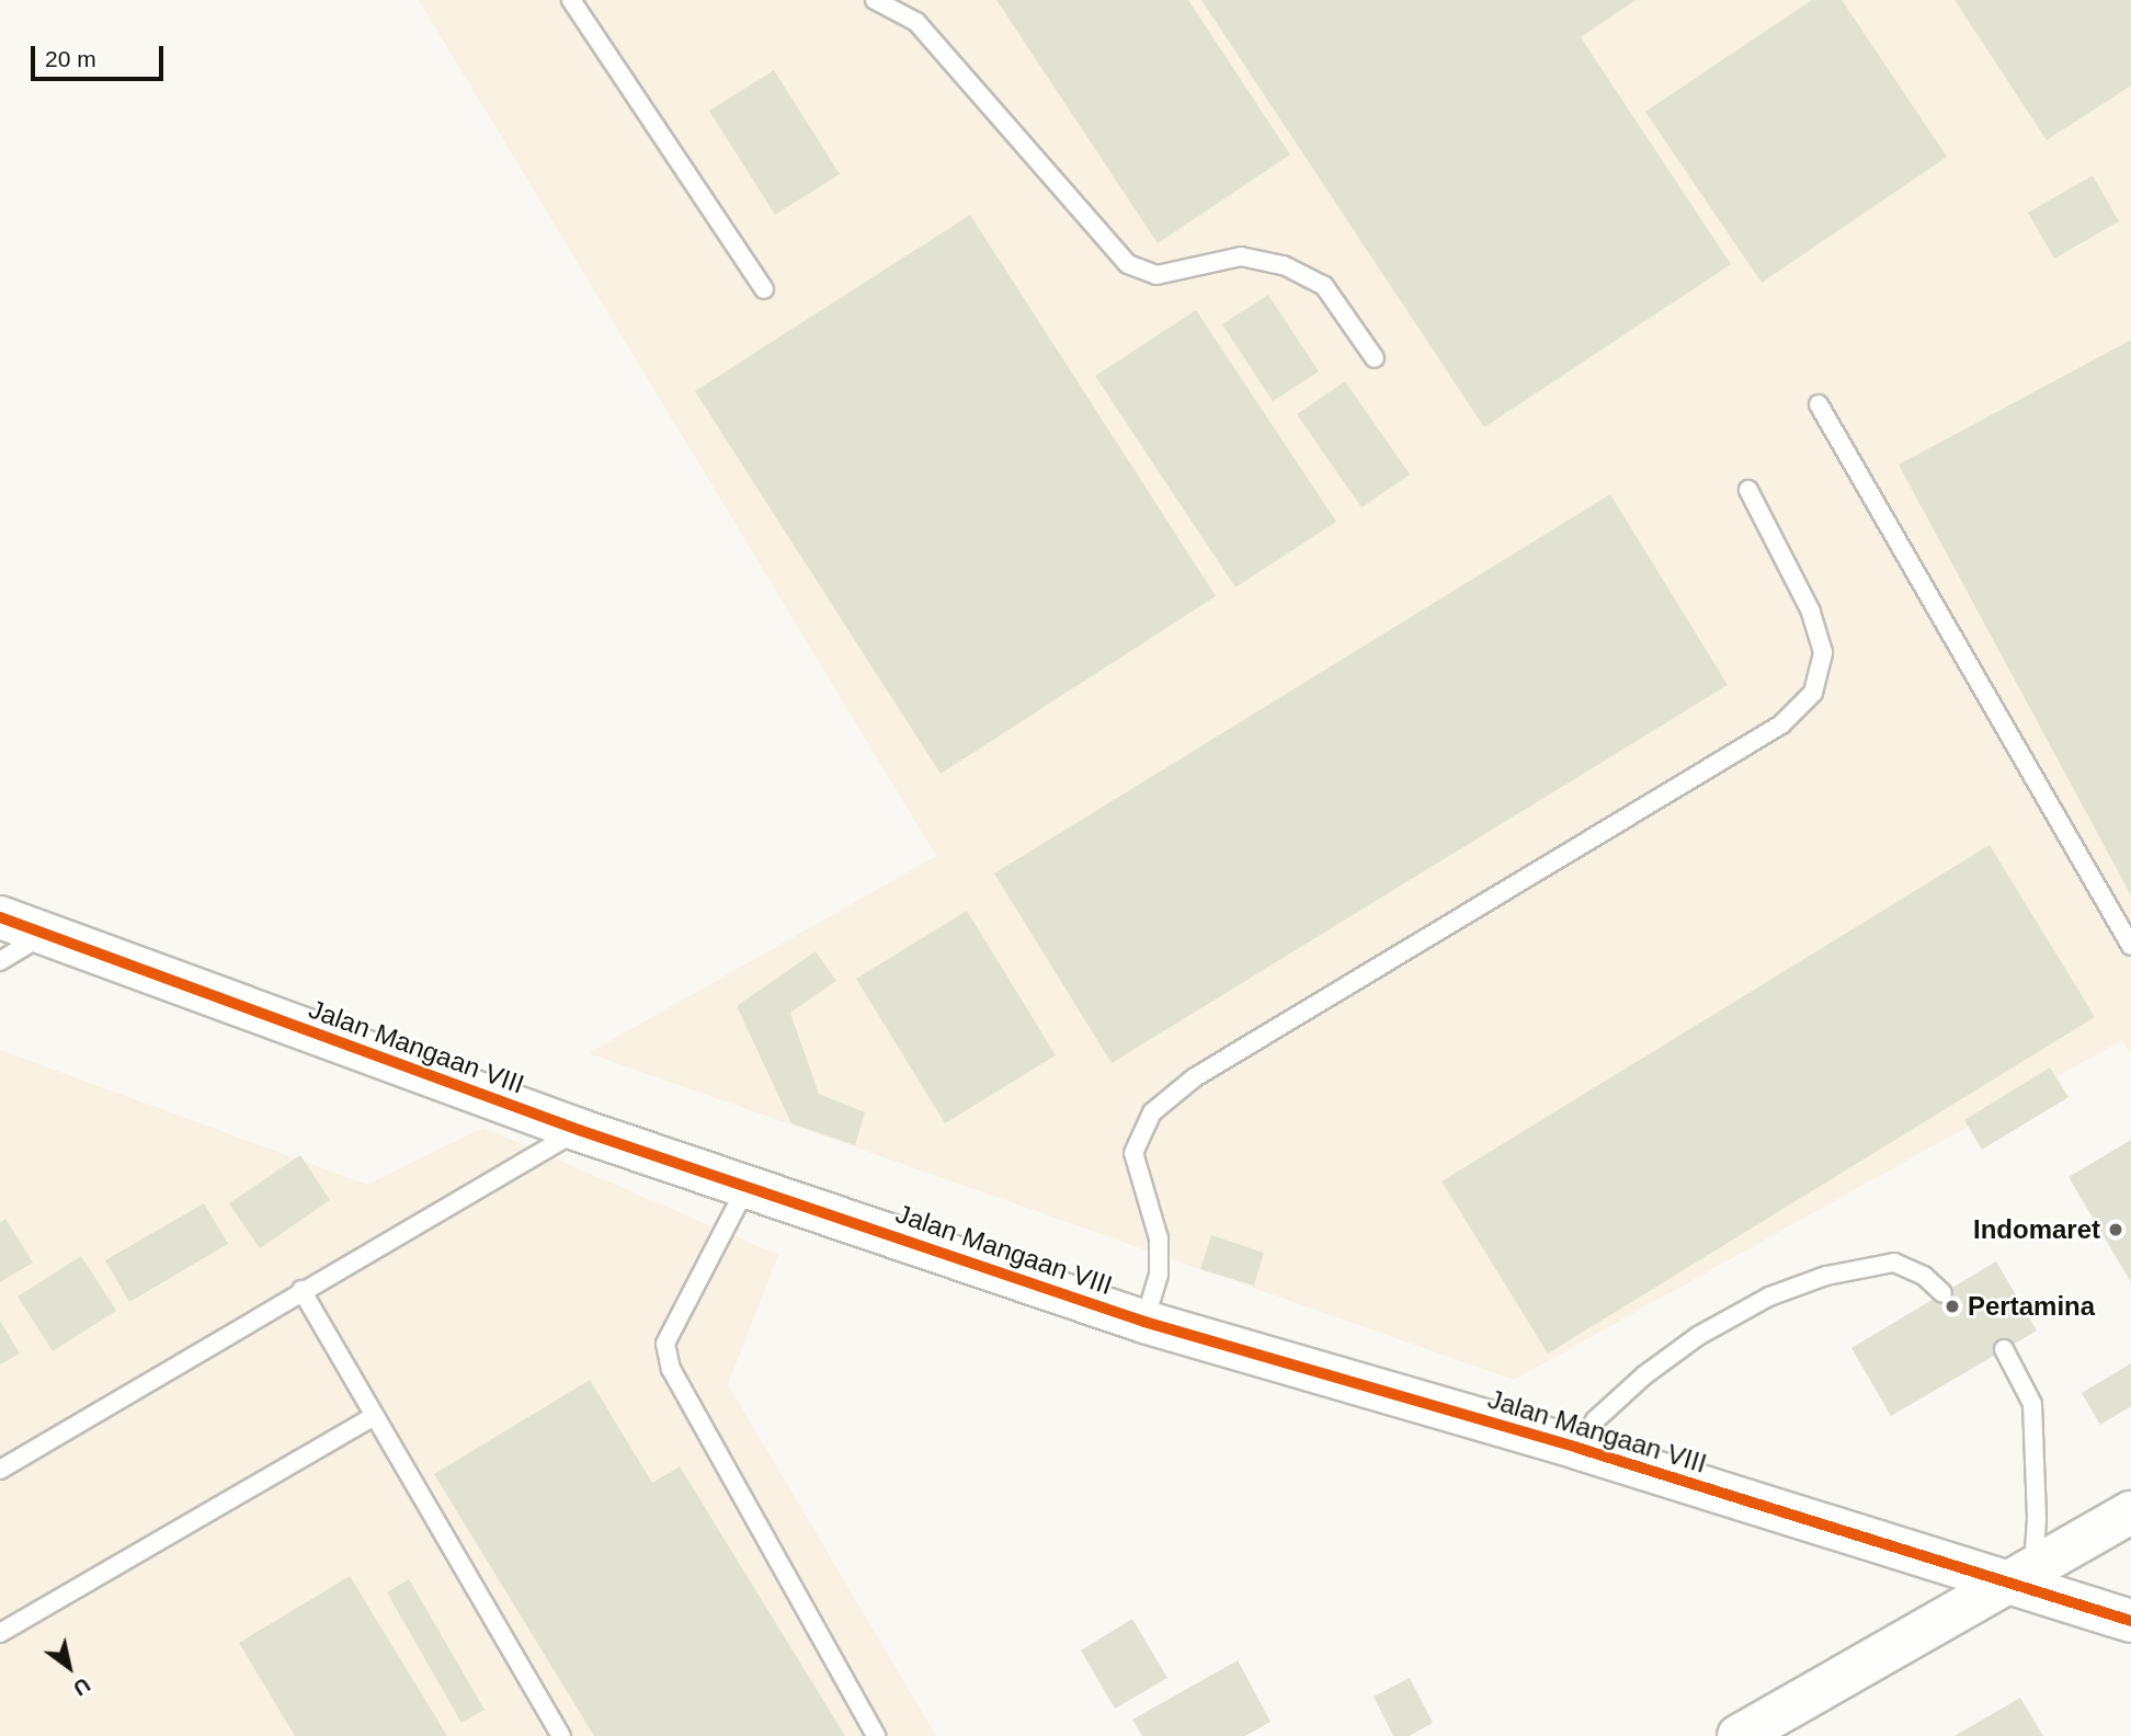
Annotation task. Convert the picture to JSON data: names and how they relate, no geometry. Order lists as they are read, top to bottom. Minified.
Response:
{"streets":{"street":["Jalan Mangaan VIII"]},"places":["Indomaret","Pertamina"],"scale_bar":"20 m","north":"bottom right"}
